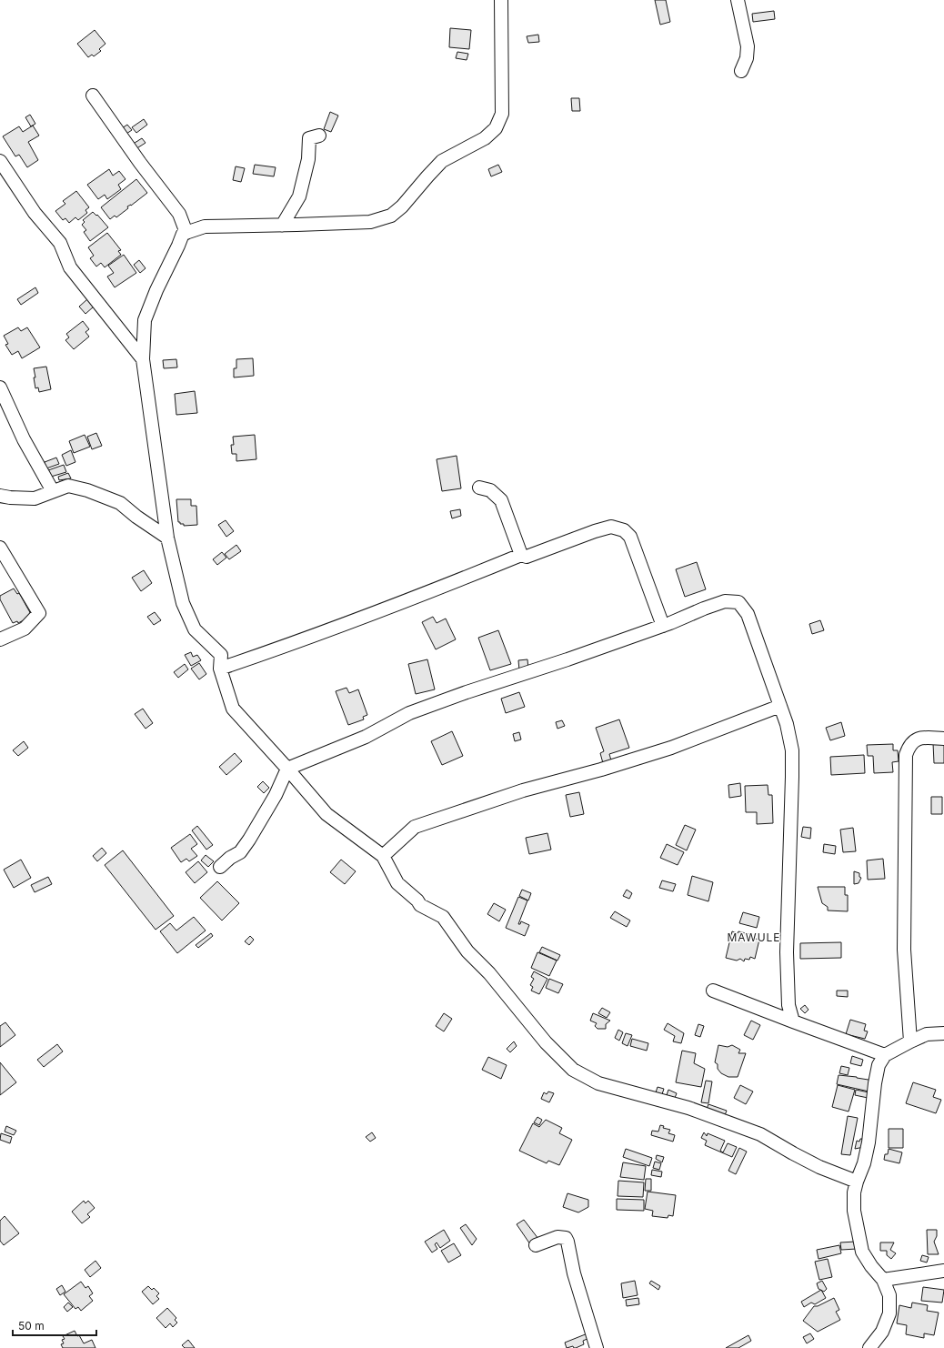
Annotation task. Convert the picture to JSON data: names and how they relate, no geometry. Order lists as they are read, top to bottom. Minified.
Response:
{"districts":["MAWULE"],"scale_bar":"50 m"}
